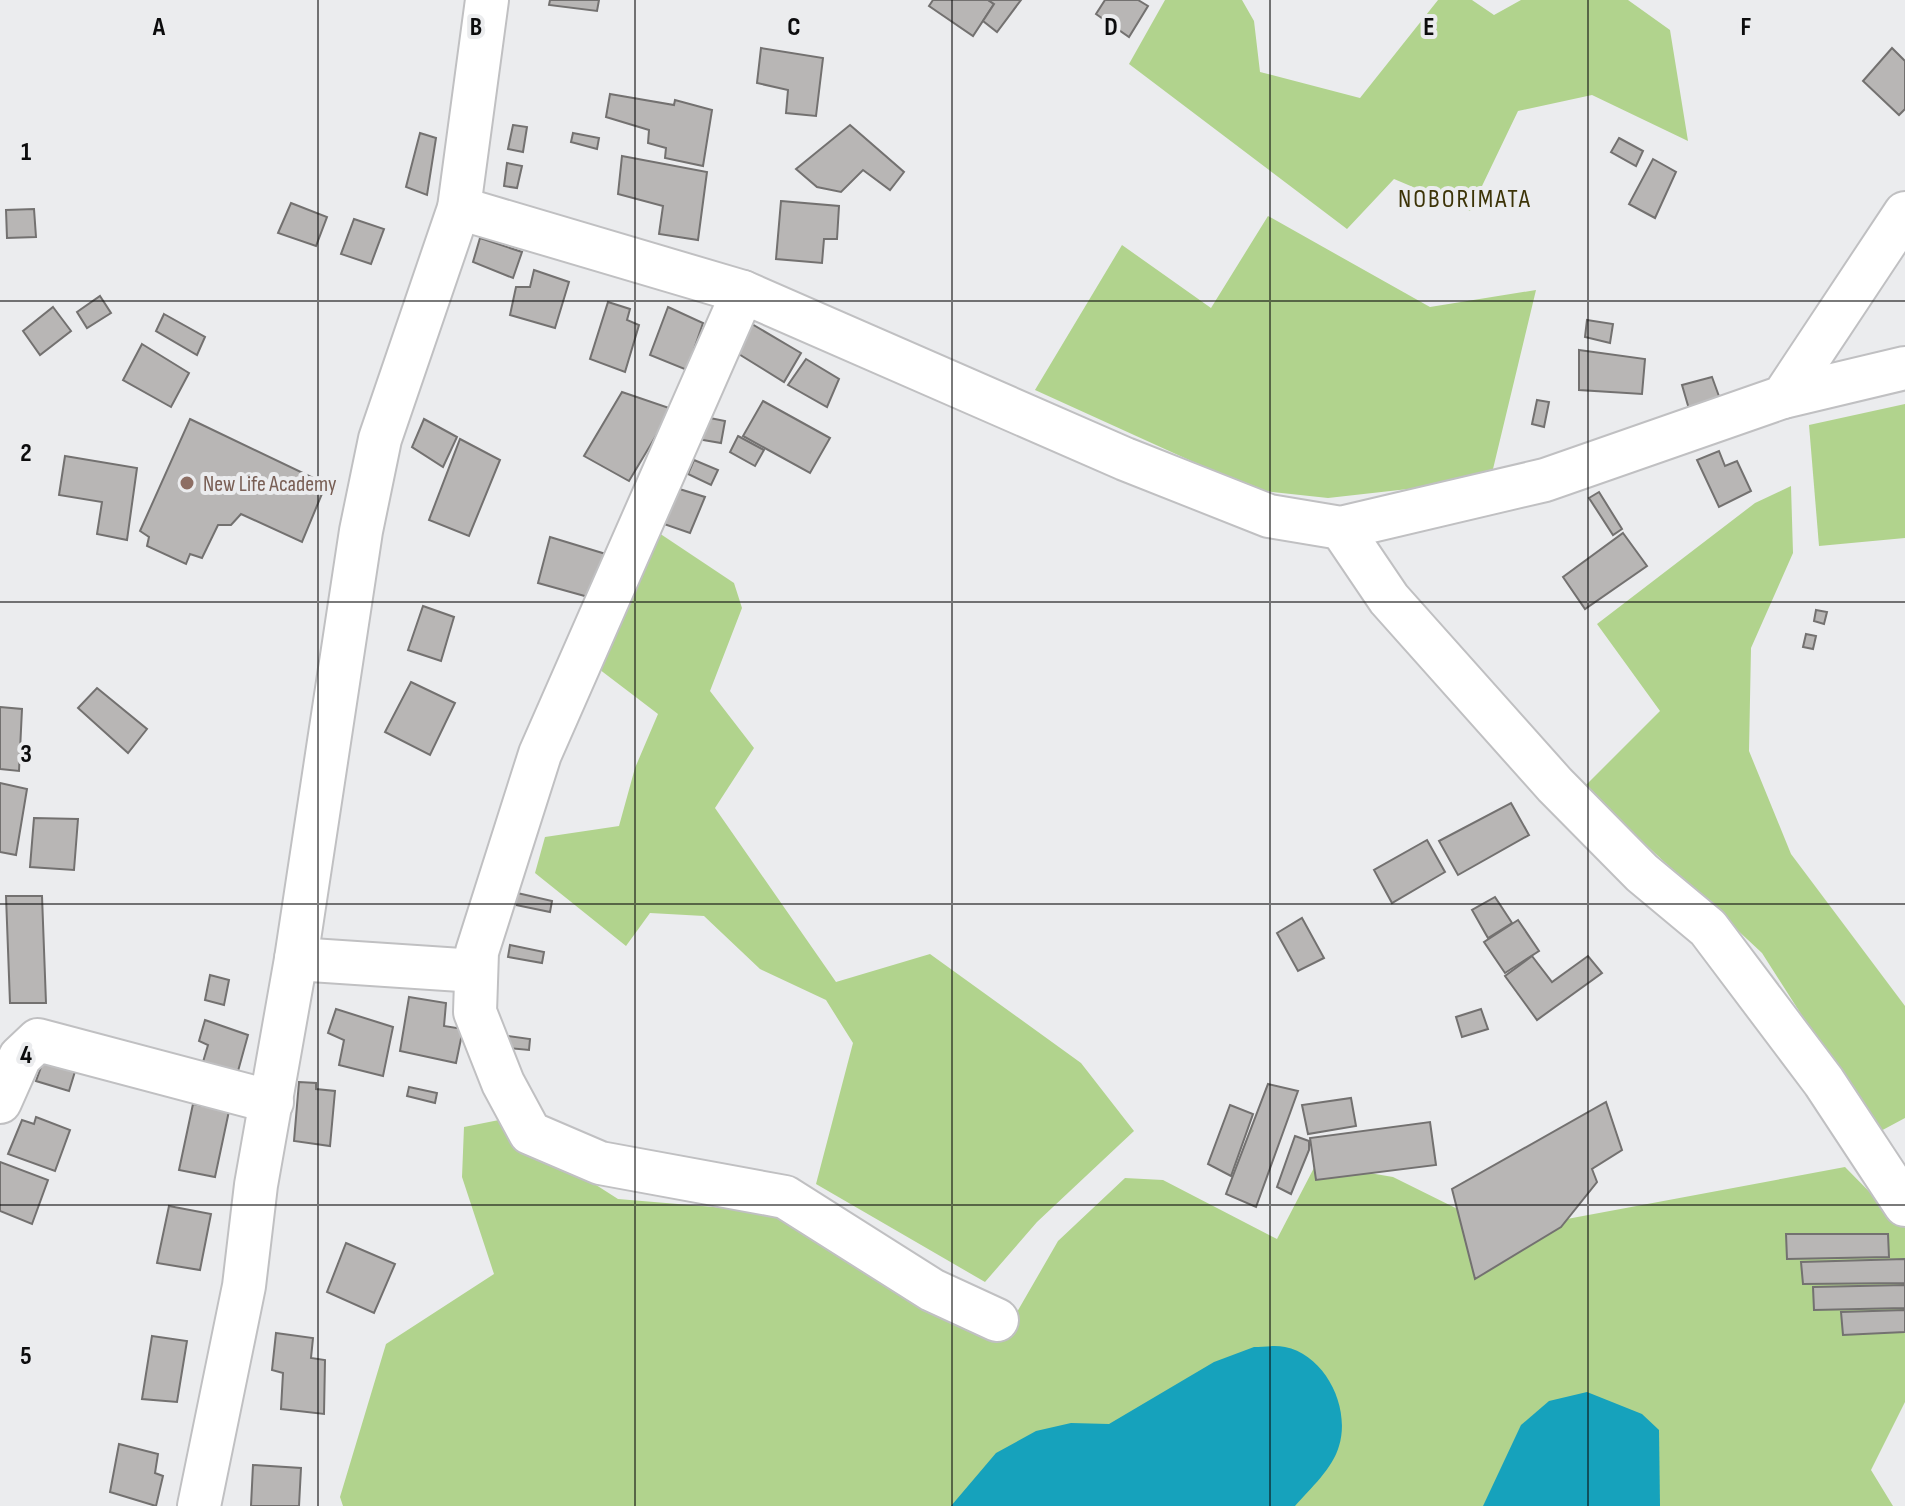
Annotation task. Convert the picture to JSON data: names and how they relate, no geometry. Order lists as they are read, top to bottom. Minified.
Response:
{"districts":["NOBORIMATA"],"places":["New Life Academy"],"grid":{"columns":["A","B","C","D","E","F"],"rows":["1","2","3","4","5"]}}
